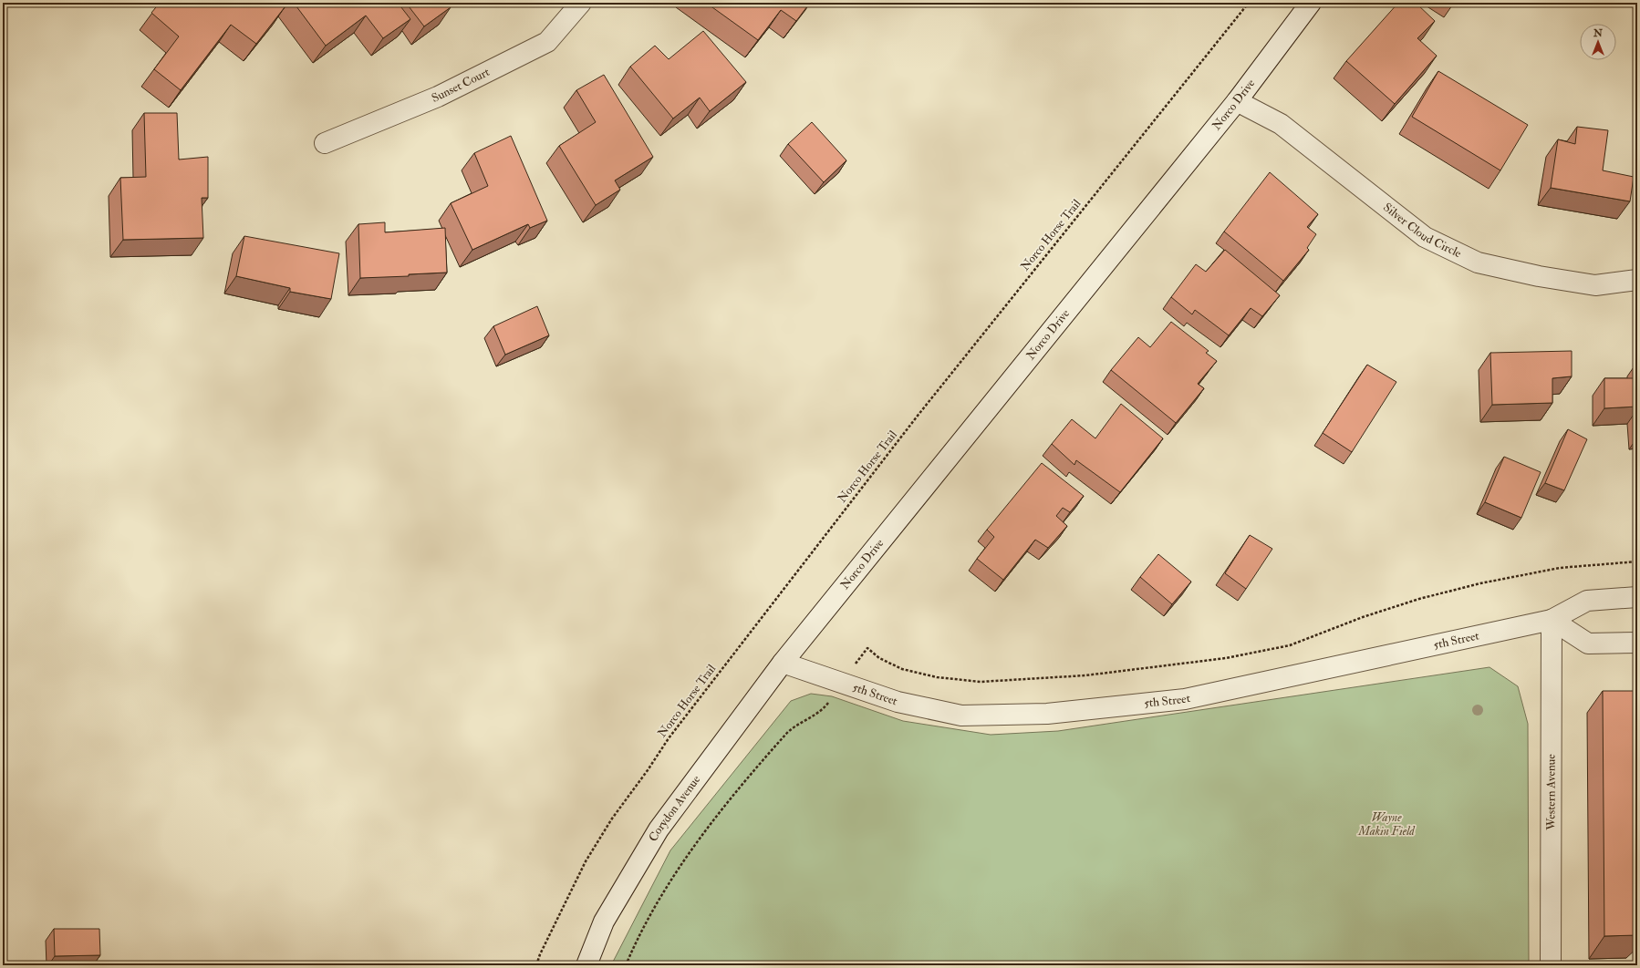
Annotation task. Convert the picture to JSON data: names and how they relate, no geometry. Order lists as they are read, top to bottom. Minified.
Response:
{"streets":{"street":["Sunset Court","Norco Drive","Silver Cloud Circle","5th Street","Western Avenue","Corydon Avenue"],"path":["Norco Horse Trail"]},"crossings":[["Norco Drive","Silver Cloud Circle"],["Norco Drive","5th Street"],["Norco Drive","Corydon Avenue"],["5th Street","Western Avenue"],["5th Street","Corydon Avenue"]],"parks":["Wayne Makin Field"],"north":"top"}
